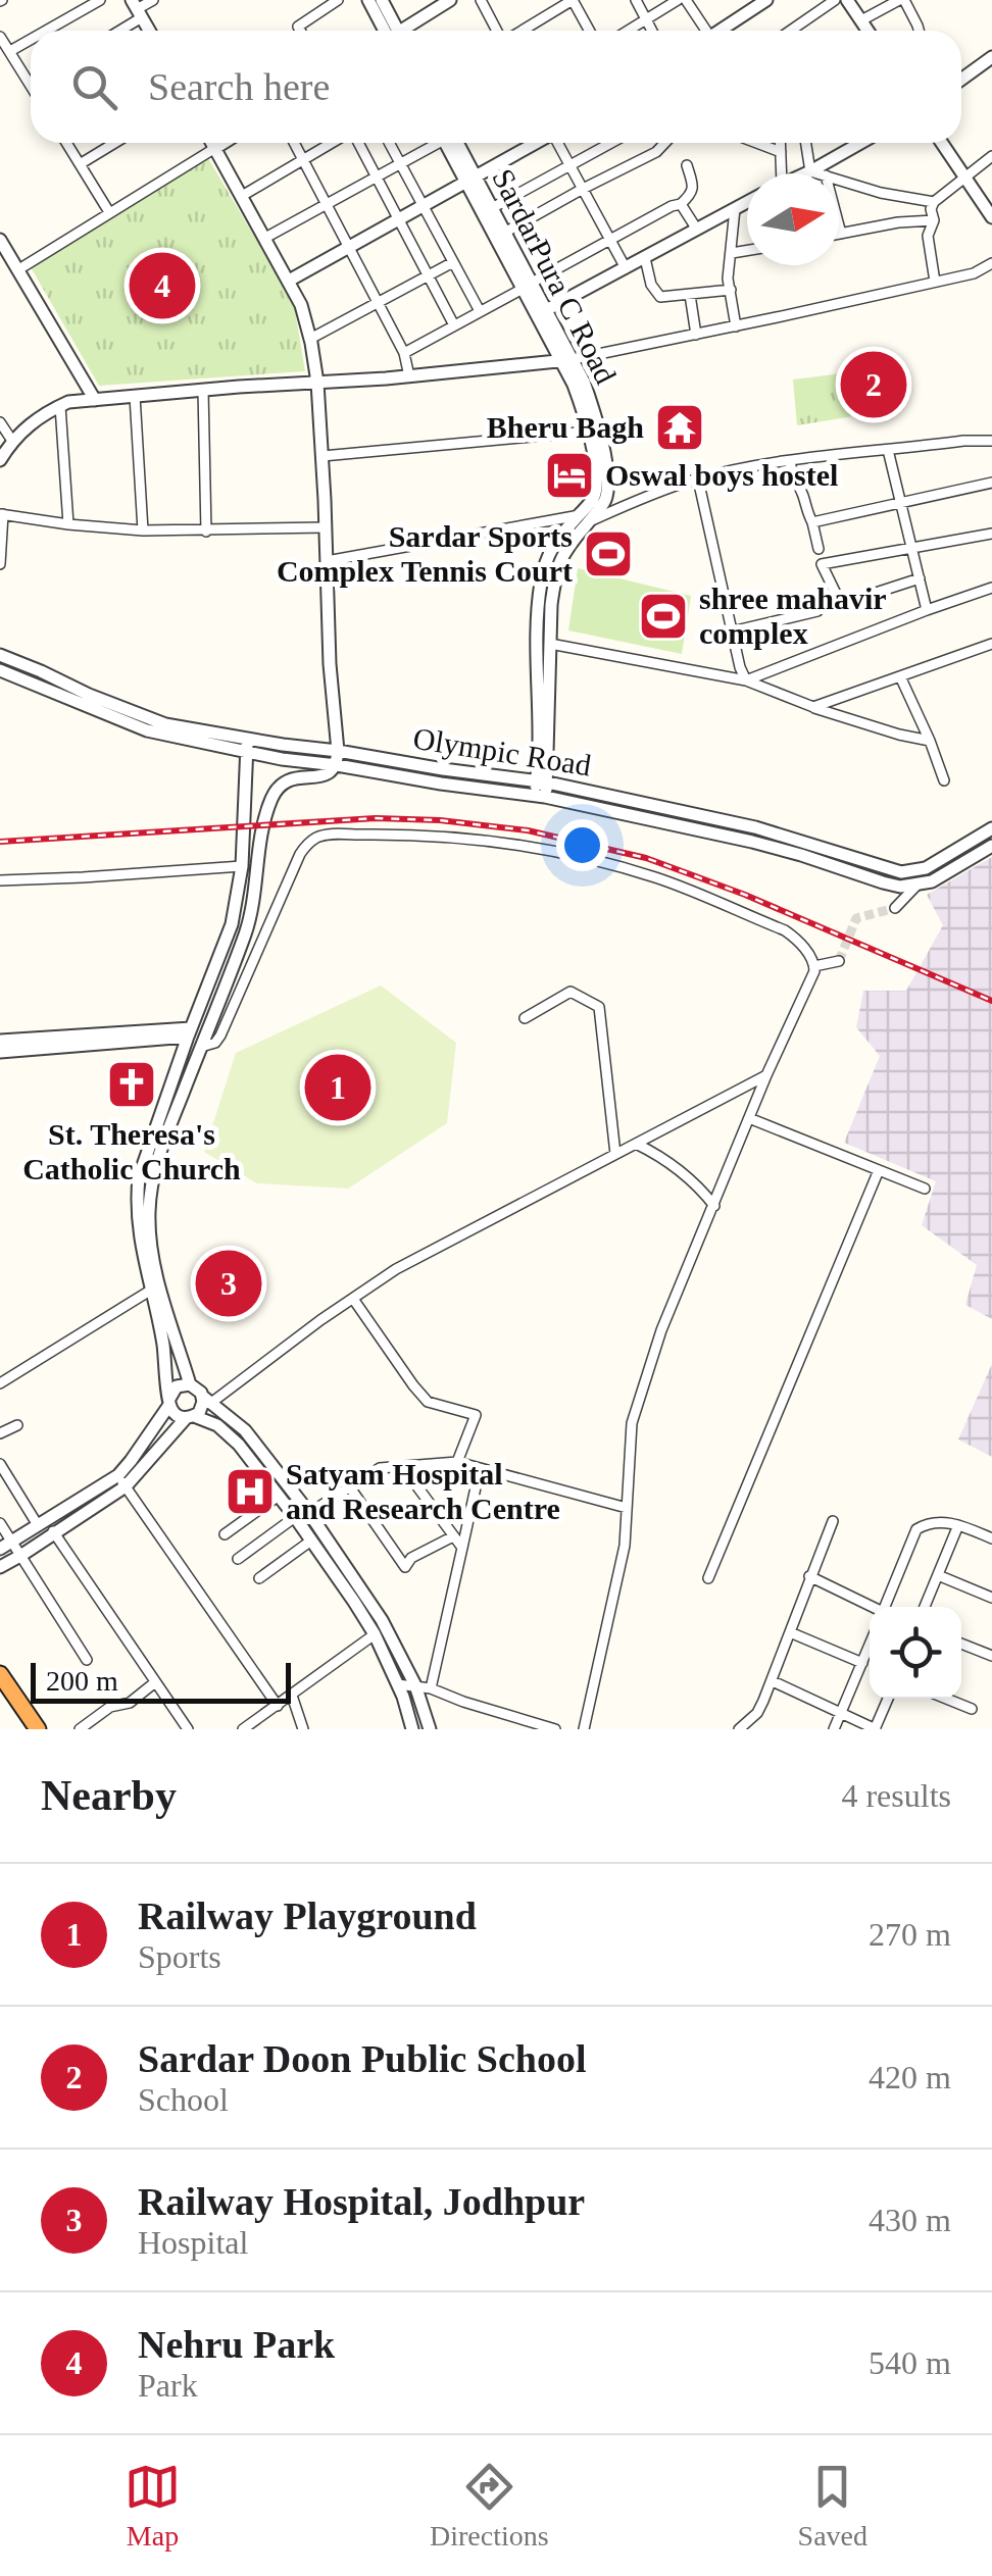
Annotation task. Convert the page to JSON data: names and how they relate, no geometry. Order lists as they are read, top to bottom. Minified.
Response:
{"streets":{"street":["SardarPura C Road","Olympic Road"]},"crossings":[["SardarPura C Road","Olympic Road"]],"places":{"temple":["Bheru Bagh"],"hotel":["Oswal boys hostel"],"sports":["Sardar Sports Complex Tennis Court","shree mahavir complex"],"church":["St. Theresa's Catholic Church"],"hospital":["Satyam Hospital and Research Centre"]},"scale_bar":"200 m","north":"right","page":{"search":"Search here","pins":["4","2","1","3"],"scale":"200 m","heading":["Nearby","4 results"],"list":[{"mark":"1","name":"Railway Playground","note":"Sports","value":"270 m"},{"mark":"2","name":"Sardar Doon Public School","note":"School","value":"420 m"},{"mark":"3","name":"Railway Hospital, Jodhpur","note":"Hospital","value":"430 m"},{"mark":"4","name":"Nehru Park","note":"Park","value":"540 m"}],"nav":["Map","Directions","Saved"]}}
